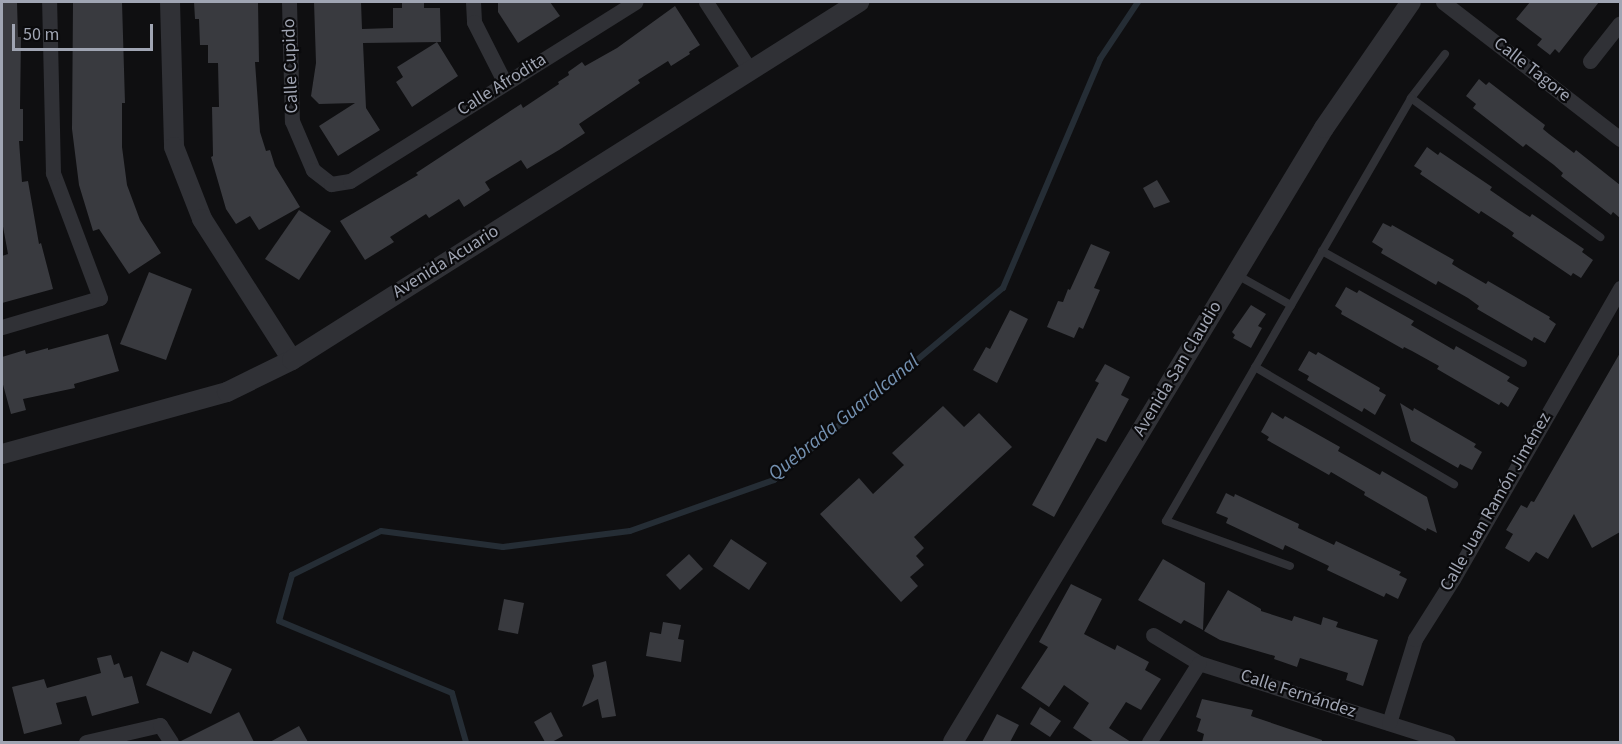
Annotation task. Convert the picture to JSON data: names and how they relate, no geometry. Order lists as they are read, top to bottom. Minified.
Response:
{"streets":{"street":["Calle Cupido","Calle Tagore","Calle Afrodita","Avenida Acuario","Avenida San Claudio","Calle Juan Ramón Jiménez","Calle Fernández"]},"crossings":[["Calle Cupido","Calle Afrodita"],["Calle Juan Ramón Jiménez","Calle Fernández"]],"water":["Quebrada Guaralcanal"],"scale_bar":"50 m"}
